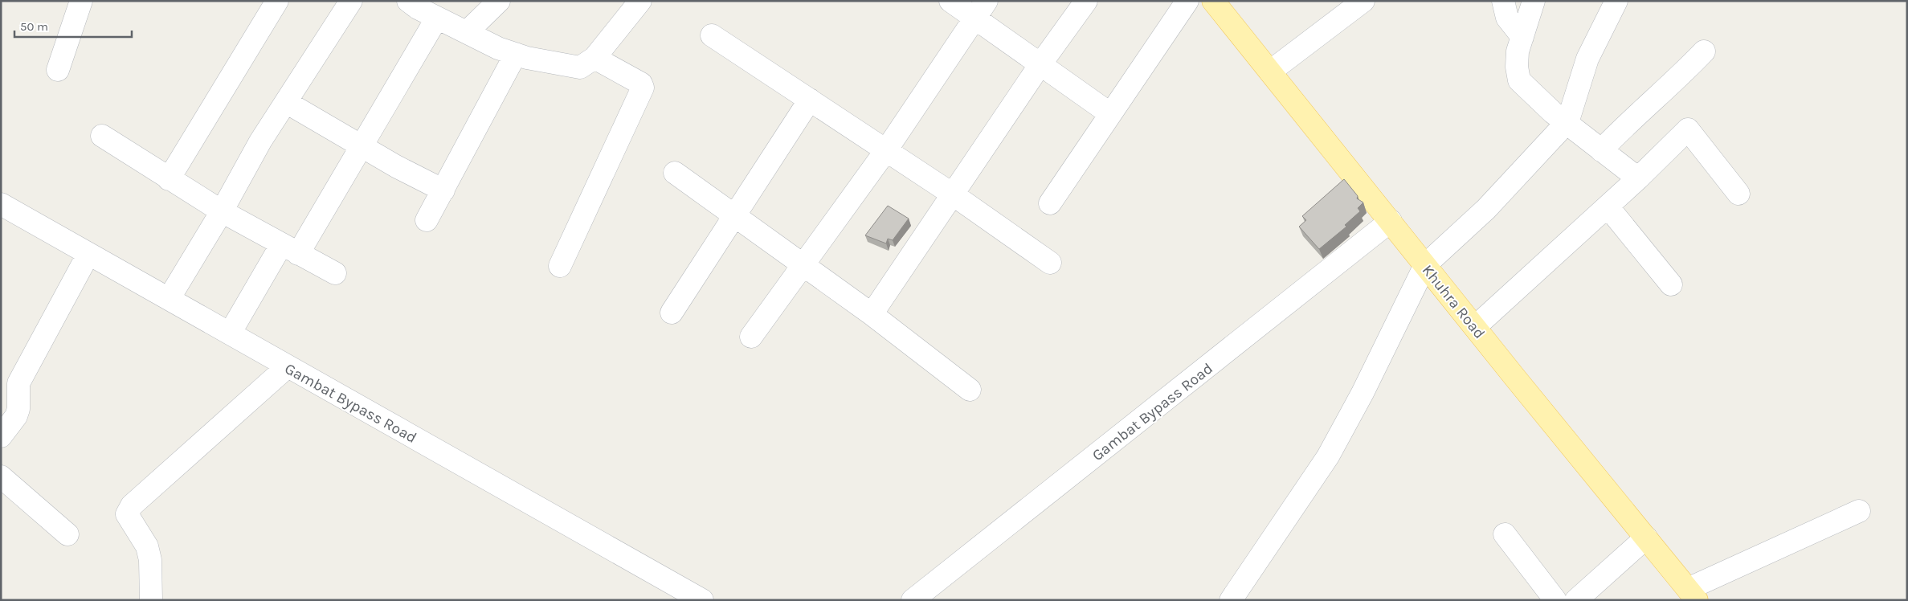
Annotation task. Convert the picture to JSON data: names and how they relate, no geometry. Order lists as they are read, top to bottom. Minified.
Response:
{"streets":{"main road":["Khuhra Road"],"street":["Gambat Bypass Road"]},"crossings":[["Khuhra Road","Gambat Bypass Road"]],"scale_bar":"50 m"}
